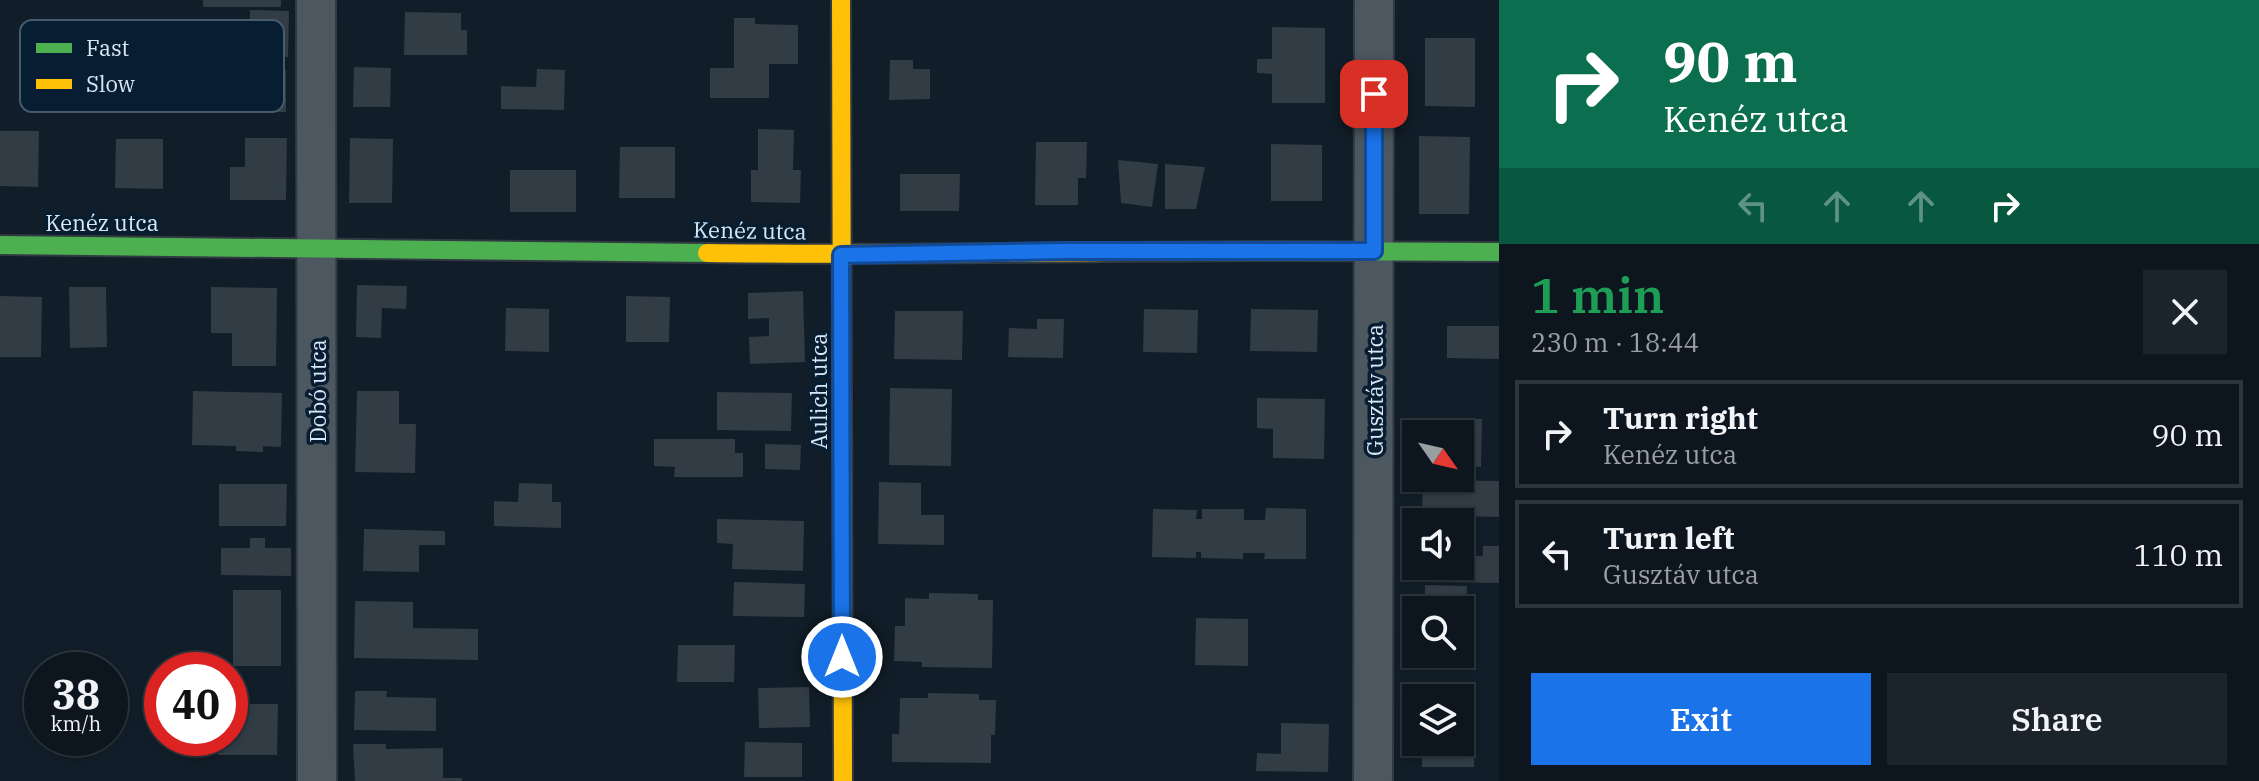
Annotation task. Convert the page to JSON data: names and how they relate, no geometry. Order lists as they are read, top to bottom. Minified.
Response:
{"streets":{"street":["Kenéz utca","Gusztáv utca","Dobó utca","Aulich utca"]},"crossings":[["Kenéz utca","Gusztáv utca"],["Kenéz utca","Dobó utca"],["Kenéz utca","Aulich utca"]],"legend":["Fast","Slow"],"north":"bottom right","page":{"turn":["90 m","Kenéz utca"],"heading":["1 min","230 m · 18:44"],"list":[{"name":"Turn right","note":"Kenéz utca","value":"90 m"},{"name":"Turn left","note":"Gusztáv utca","value":"110 m"}],"speed":"38 km/h","limit":"40","buttons":["Exit","Share"]}}
